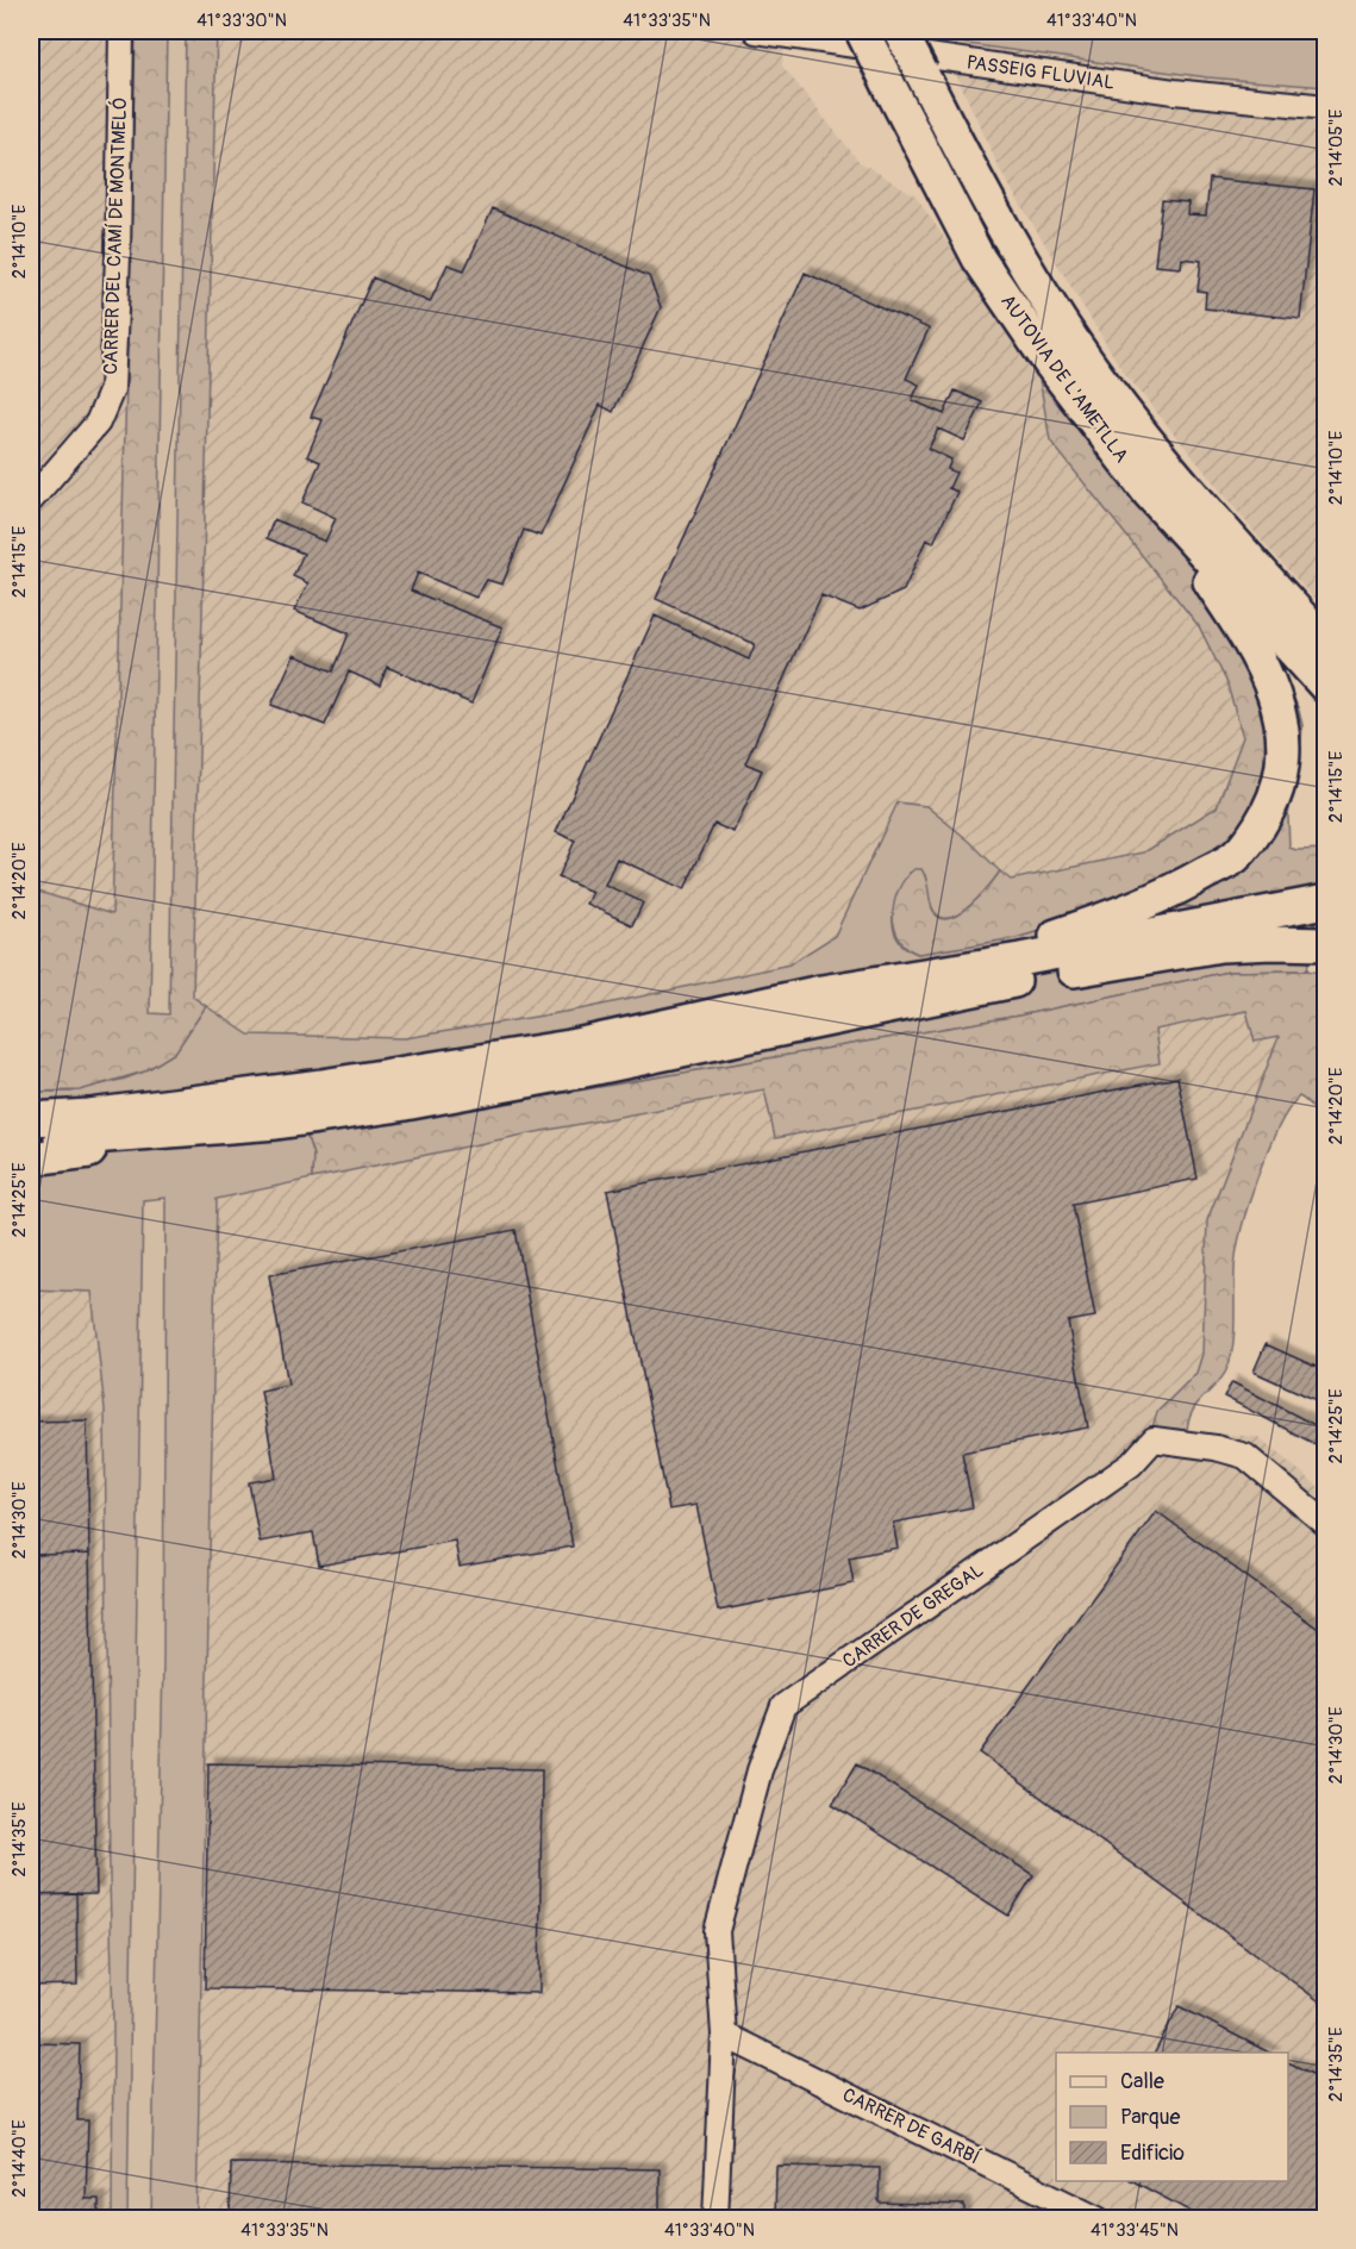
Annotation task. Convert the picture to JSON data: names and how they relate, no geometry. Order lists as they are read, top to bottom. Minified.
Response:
{"streets":{"highway":["AUTOVIA DE L'AMETLLA"],"street":["PASSEIG FLUVIAL","CARRER DEL CAMÍ DE MONTMELÓ","CARRER DE GREGAL","CARRER DE GARBÍ"]},"crossings":[["CARRER DE GREGAL","CARRER DE GARBÍ"]],"legend":["Calle","Parque","Edificio"],"coordinates":["41°33'30\"N","41°33'35\"N","41°33'40\"N","2°14'05\"E","2°14'10\"E","2°14'15\"E","2°14'20\"E","2°14'25\"E","2°14'30\"E","2°14'35\"E","2°14'40\"E","41°33'45\"N"]}
